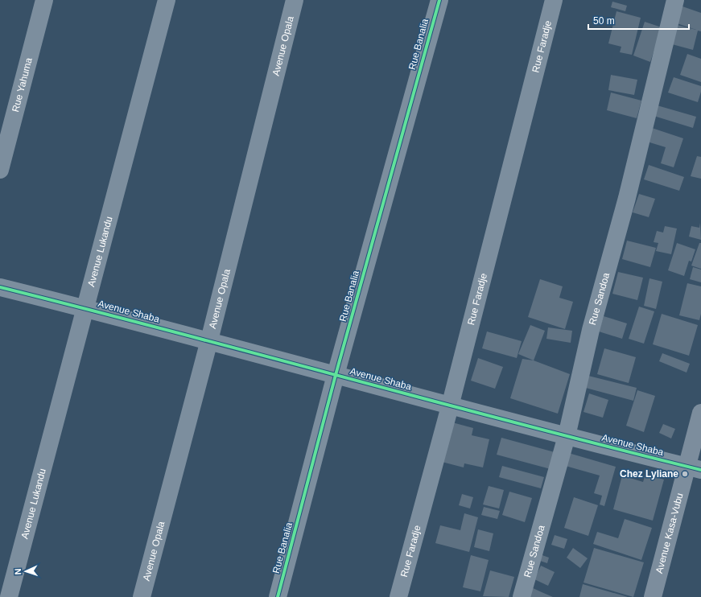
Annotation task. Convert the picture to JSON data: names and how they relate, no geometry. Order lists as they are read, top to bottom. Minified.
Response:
{"streets":{"main road":["Avenue Kasa-Vubu"],"street":["Rue Banalia","Avenue Opala","Rue Faradje","Rue Yahuma","Avenue Lukandu","Rue Sandoa","Avenue Shaba"]},"crossings":[["Rue Banalia","Avenue Shaba"],["Avenue Opala","Avenue Shaba"],["Rue Faradje","Avenue Shaba"],["Avenue Lukandu","Avenue Shaba"],["Rue Sandoa","Avenue Shaba"],["Avenue Shaba","Avenue Kasa-Vubu"]],"places":["Chez Lyliane"],"scale_bar":"50 m","north":"left"}
